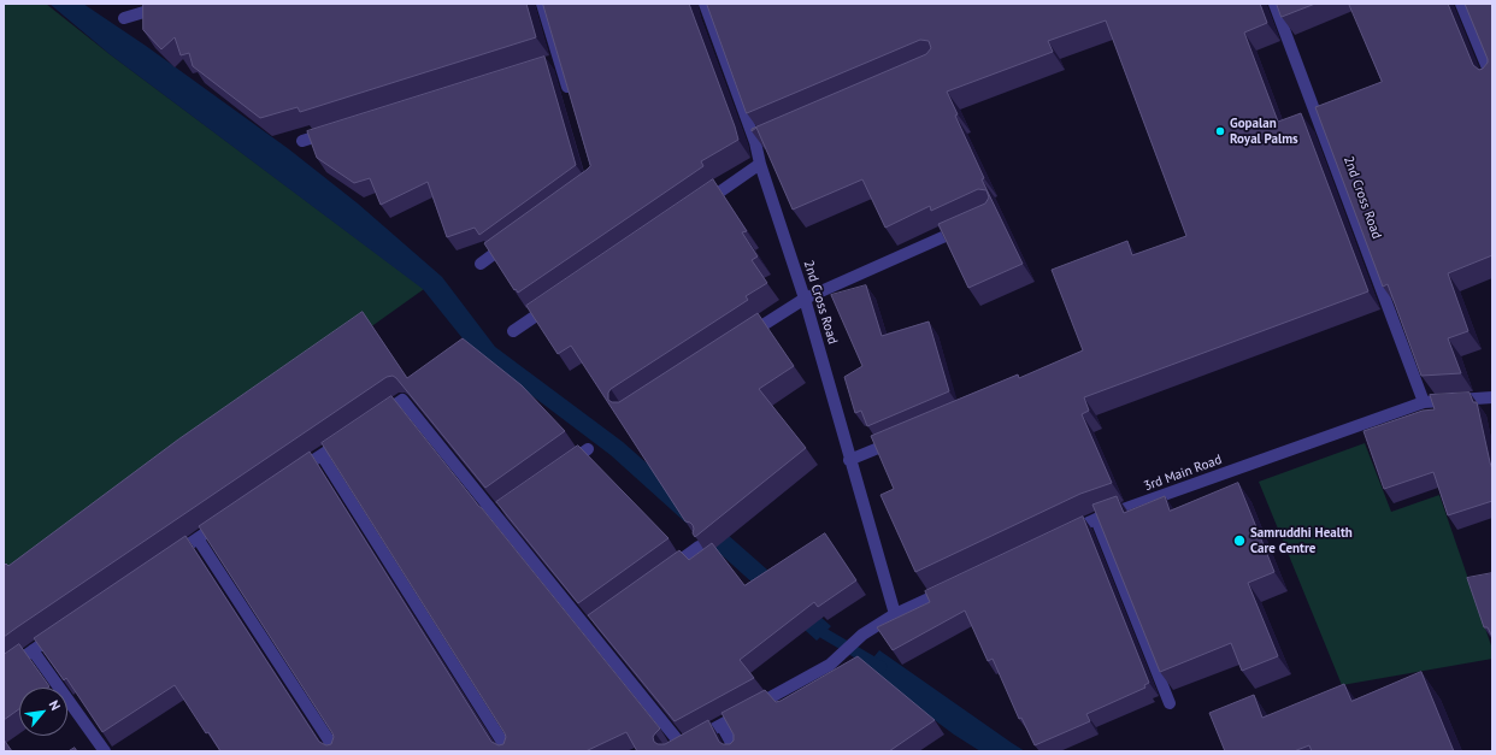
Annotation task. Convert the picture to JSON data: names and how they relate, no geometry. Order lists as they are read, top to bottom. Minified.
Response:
{"streets":{"street":["2nd Cross Road","3rd Main Road"]},"crossings":[["2nd Cross Road","3rd Main Road"]],"places":["Gopalan Royal Palms","Samruddhi Health Care Centre"],"north":"top right"}
